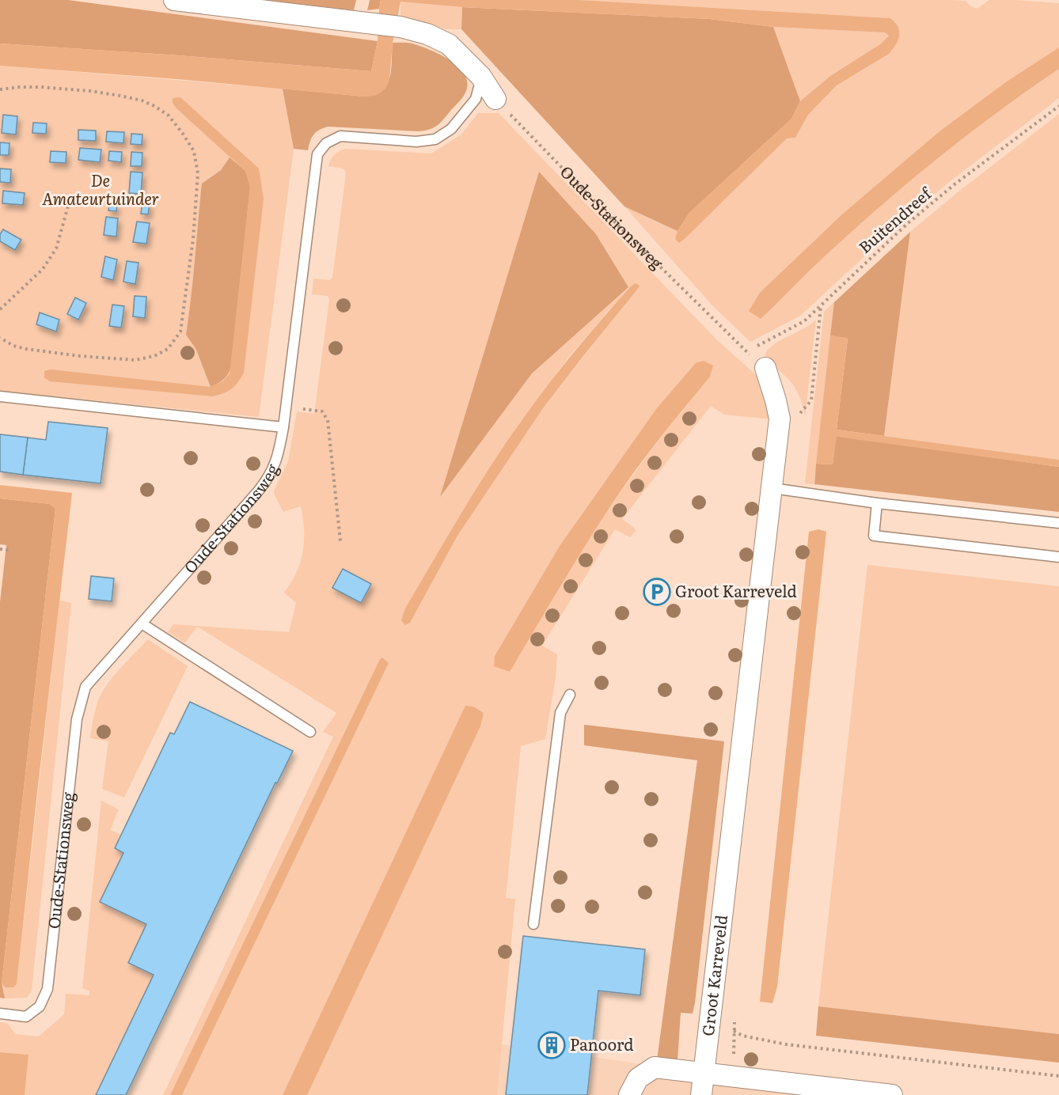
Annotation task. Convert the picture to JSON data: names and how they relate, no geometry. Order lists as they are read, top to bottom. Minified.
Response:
{"streets":{"street":["Groot Karreveld"],"lane":["Oude-Stationsweg"],"path":["Buitendreef"]},"crossings":[["Oude-Stationsweg","Buitendreef"]],"parks":["De Amateurtuinder"],"places":{"parking":["Groot Karreveld"],"building":["Panoord"]}}
